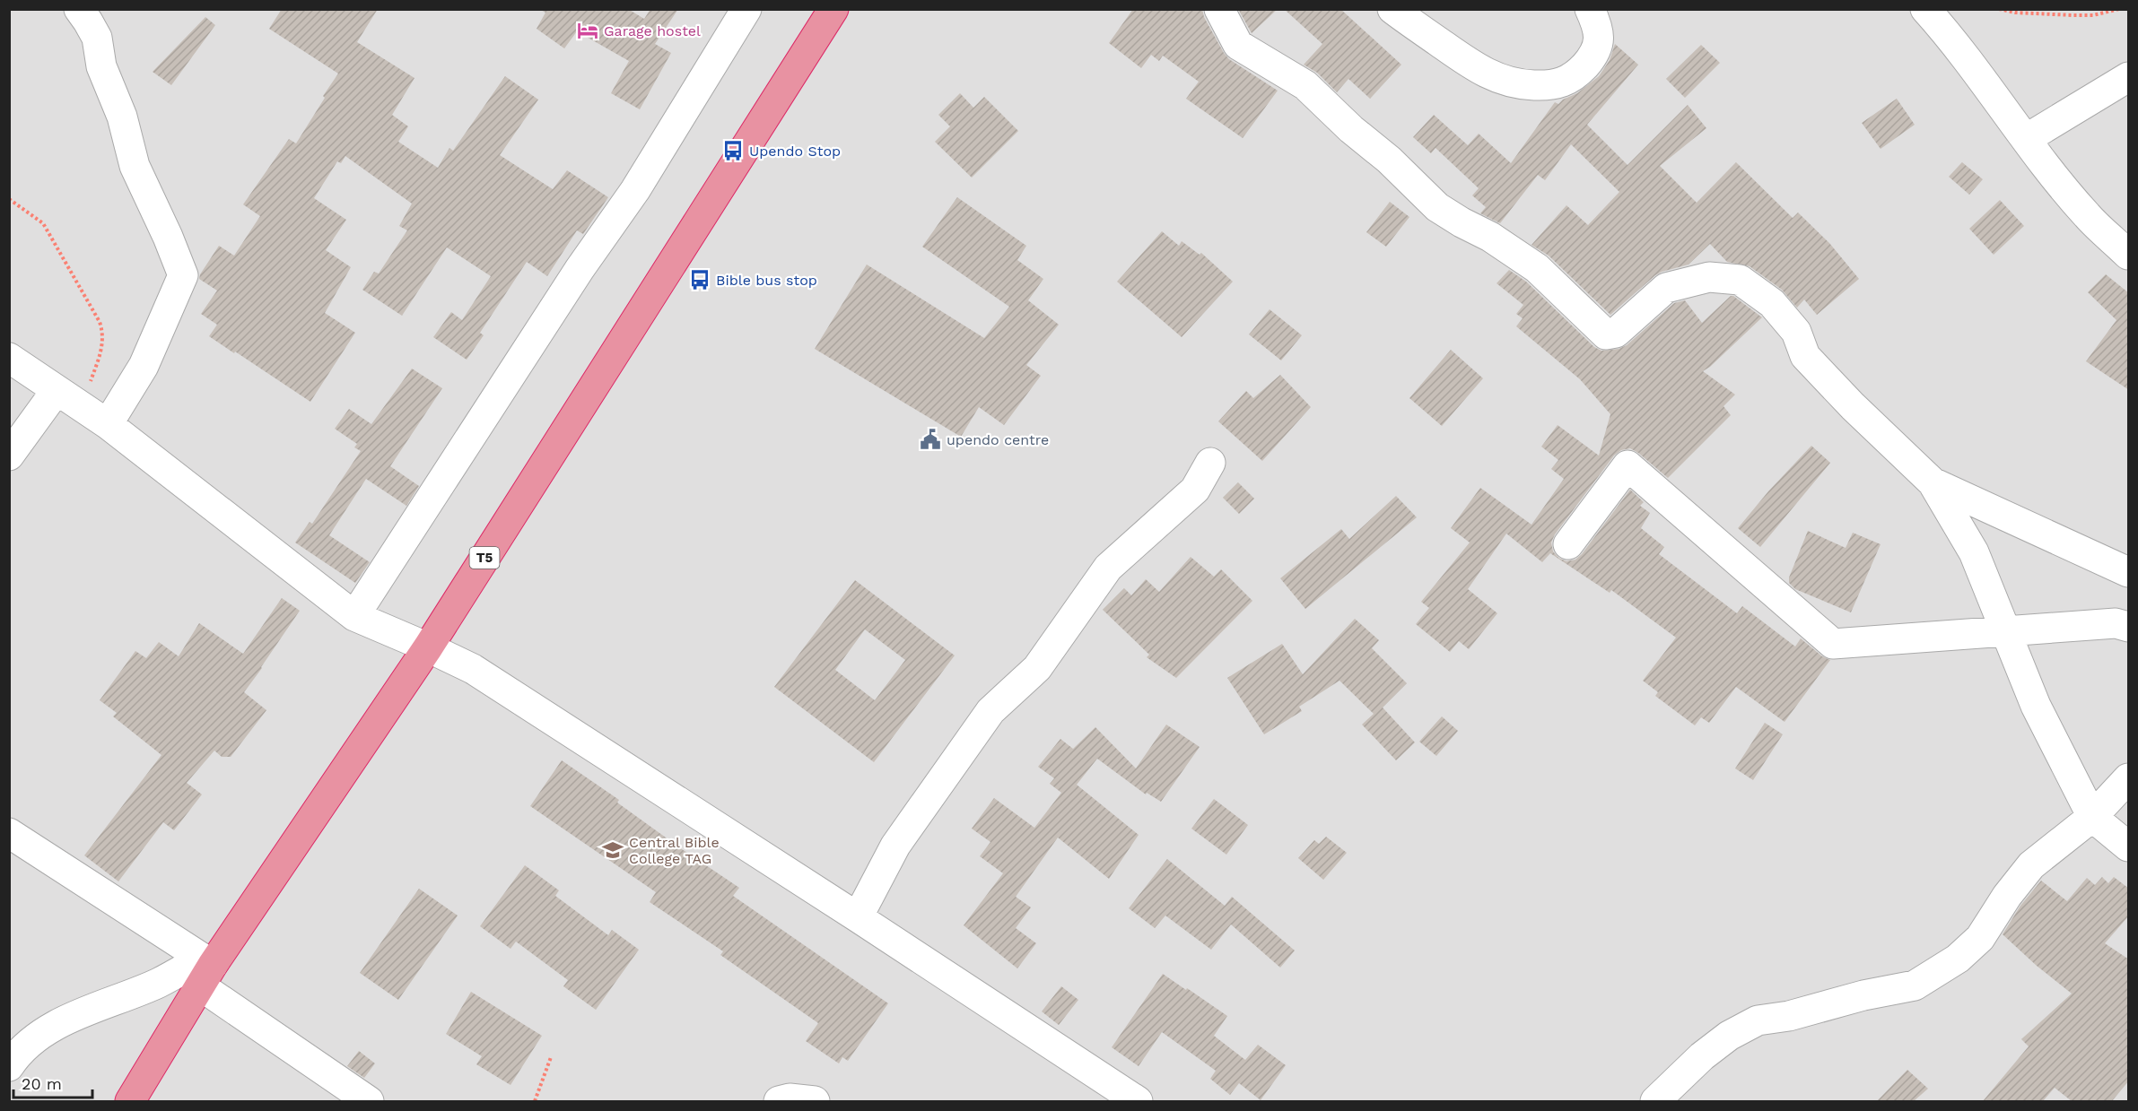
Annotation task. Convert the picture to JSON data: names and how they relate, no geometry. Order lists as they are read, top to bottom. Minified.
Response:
{"streets":{"highway":["T5"]},"places":{"hotel":["Garage hostel"],"bus stop":["Upendo Stop","Bible bus stop"],"public building":["upendo centre"],"school or university":["Central Bible College TAG"]},"scale_bar":"20 m"}
